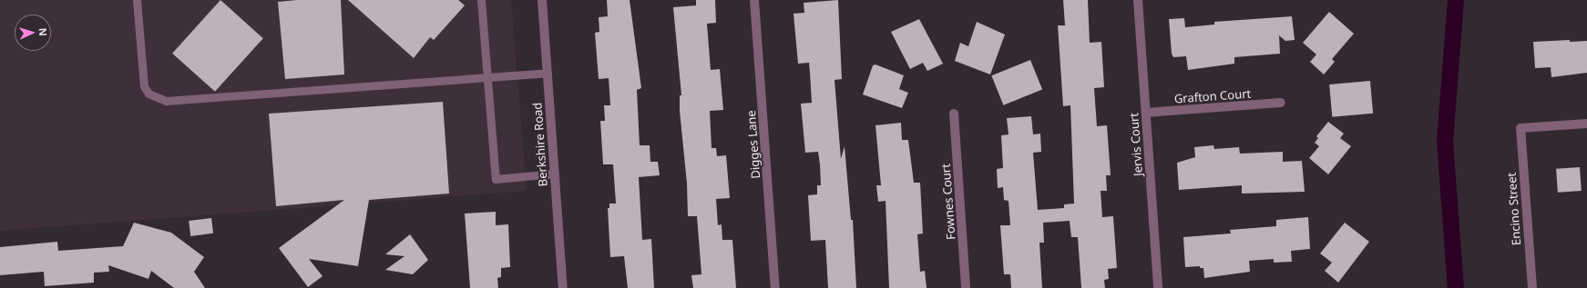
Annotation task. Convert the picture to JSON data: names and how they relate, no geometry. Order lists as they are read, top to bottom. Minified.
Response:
{"streets":{"street":["Grafton Court","Berkshire Road","Digges Lane","Jervis Court","Fownes Court","Encino Street"]},"crossings":[["Grafton Court","Jervis Court"]],"north":"right"}
